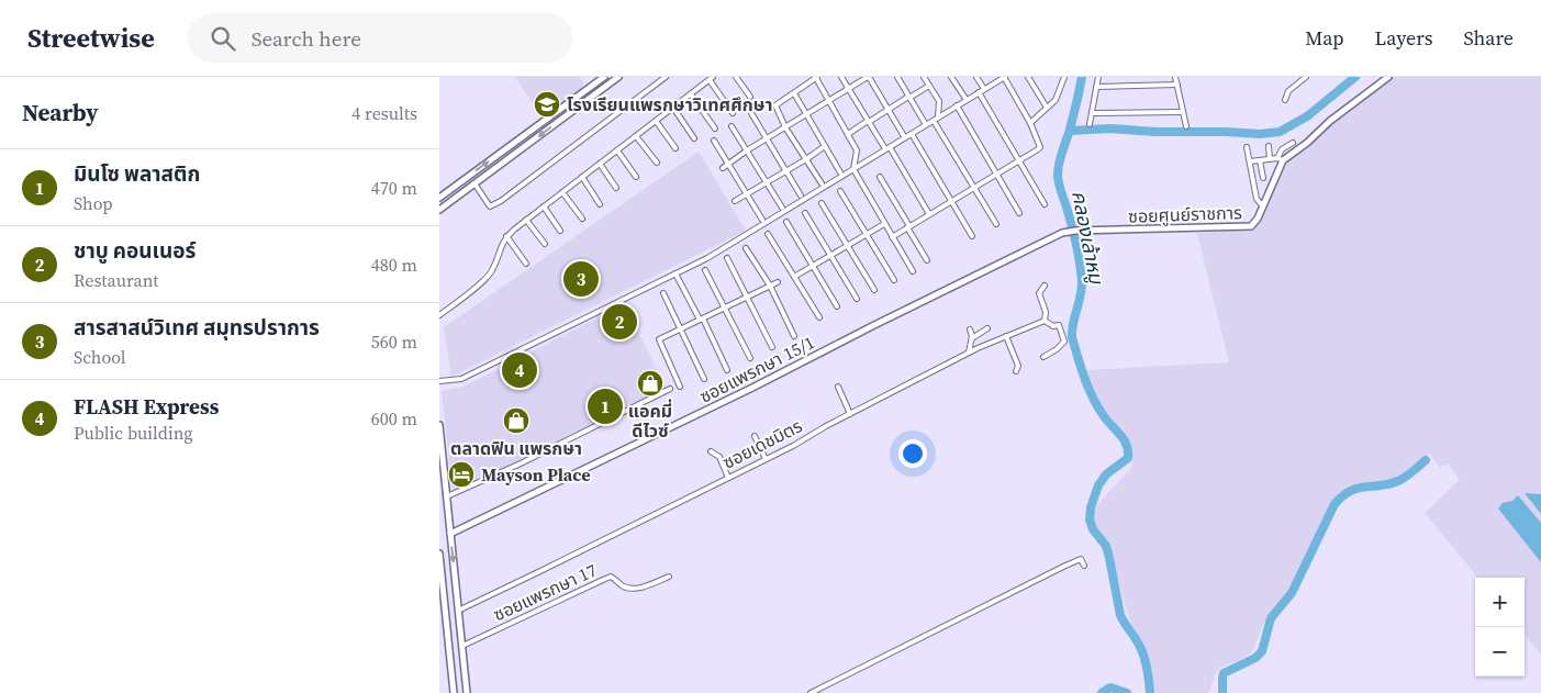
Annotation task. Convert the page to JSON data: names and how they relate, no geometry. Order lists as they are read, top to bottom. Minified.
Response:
{"streets":{"street":["ซอยศูนย์ราชการ","ซอยแพรกษา 15/1","ซอยเดชมิตร","ซอยแพรกษา 17"]},"crossings":[["ซอยศูนย์ราชการ","ซอยแพรกษา 15/1"]],"water":["คลองเล้าหมู"],"places":{"school or university":["โรงเรียนแพรกษาวิเทศศึกษา"],"shop":["แอคมี่ ดีไวซ์","ตลาดฟิน แพรกษา"],"hotel":["Mayson Place"]},"page":{"header":"Streetwise","search":"Search here","nav":["Map","Layers","Share"],"heading":["Nearby","4 results"],"list":[{"mark":"1","name":"มินโซ พลาสติก","note":"Shop","value":"470 m"},{"mark":"2","name":"ชาบู คอนเนอร์","note":"Restaurant","value":"480 m"},{"mark":"3","name":"สารสาสน์วิเทศ สมุทรปราการ","note":"School","value":"560 m"},{"mark":"4","name":"FLASH Express","note":"Public building","value":"600 m"}],"pins":["3","2","4","1"],"map_buttons":["+","−"]}}
